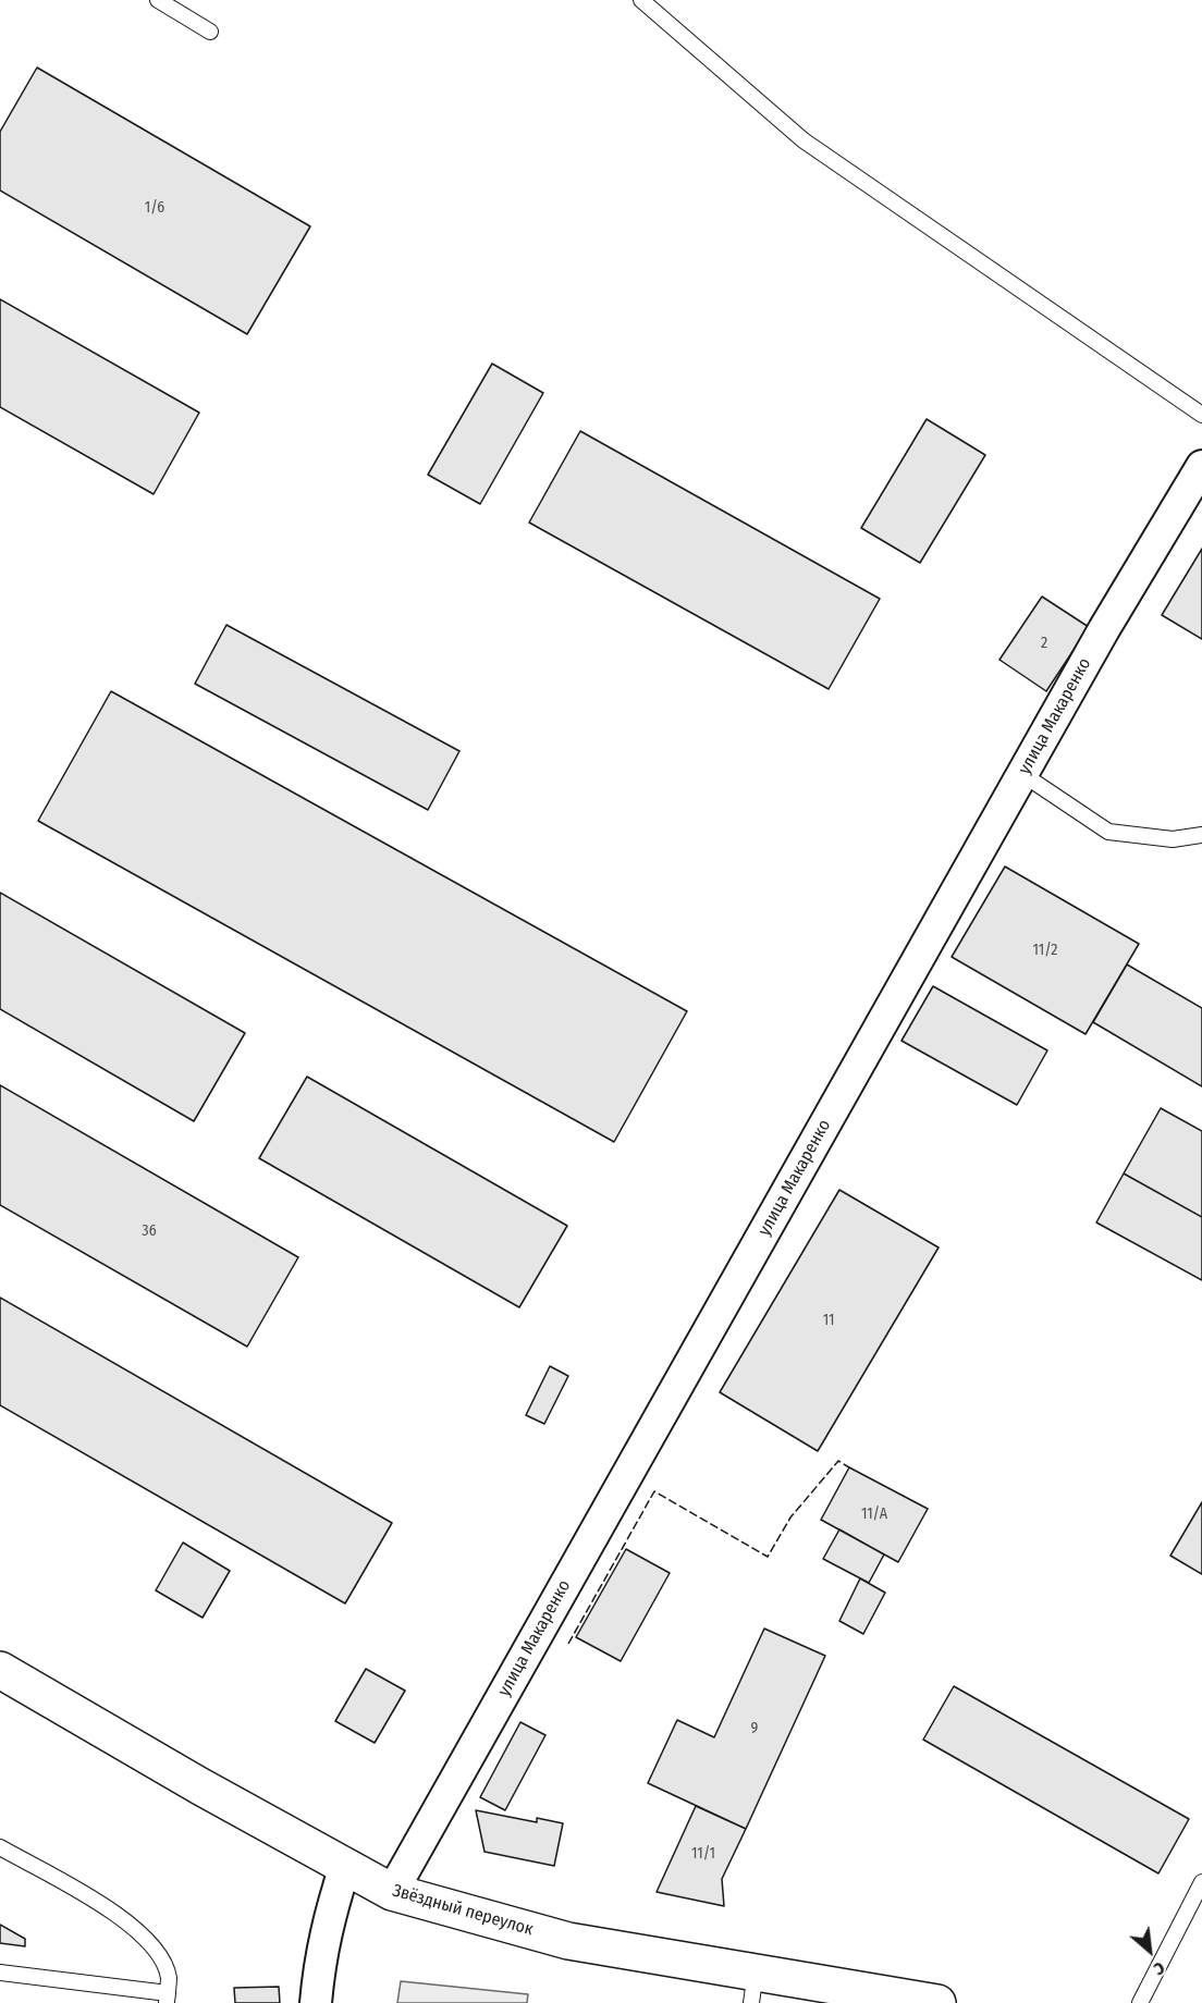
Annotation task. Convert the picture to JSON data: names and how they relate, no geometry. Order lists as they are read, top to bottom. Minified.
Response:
{"streets":{"street":["улица Макаренко","Звёздный переулок"]},"crossings":[["улица Макаренко","Звёздный переулок"]],"house_numbers":["1/6","2","11/2","36","11","11/А","9","11/1"],"north":"bottom right"}
